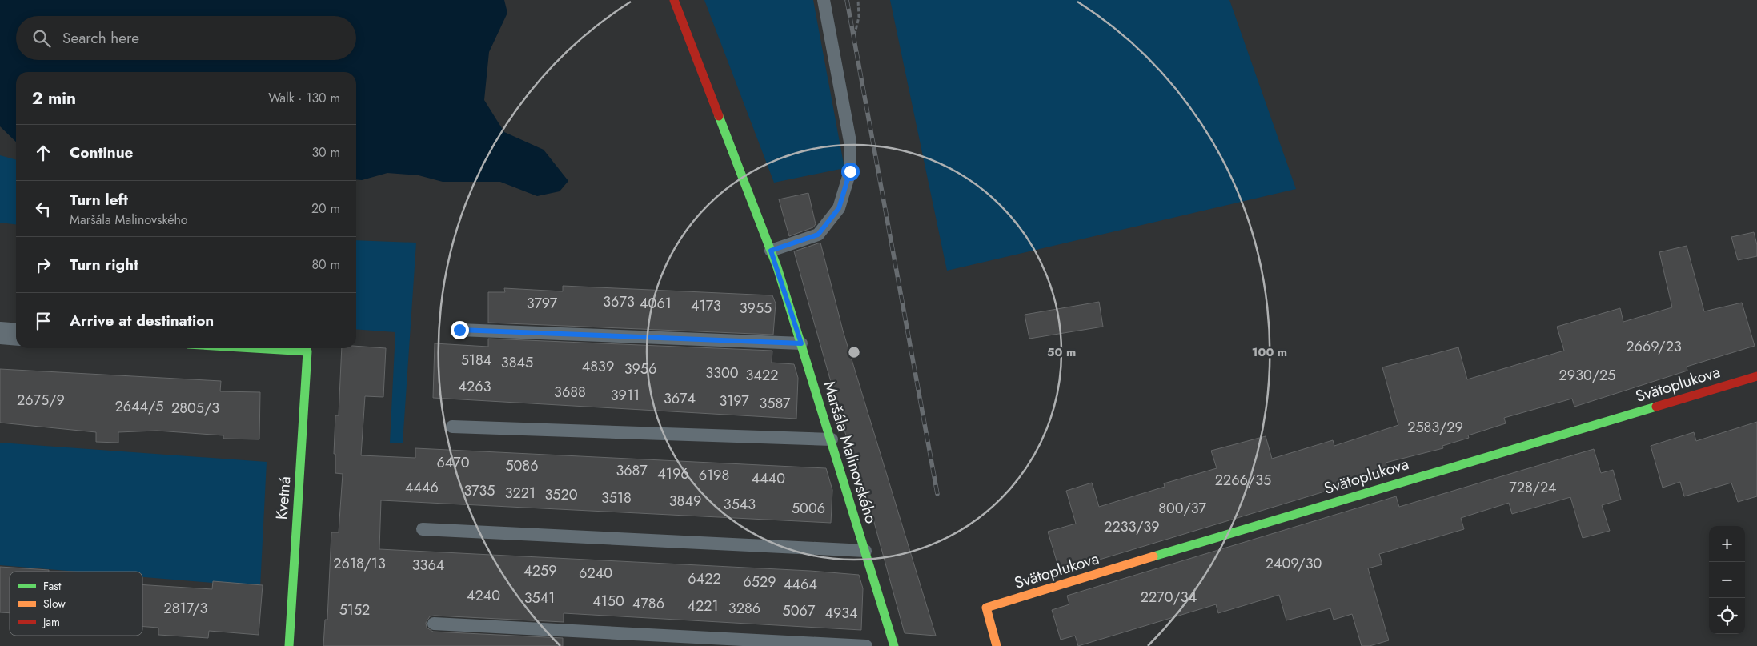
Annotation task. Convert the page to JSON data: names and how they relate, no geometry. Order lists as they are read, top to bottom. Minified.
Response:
{"streets":{"street":["Svätoplukova","Maršála Malinovského","Kvetná"]},"house_numbers":["3673","3797","4061","4173","3955","2669/23","5184","3845","4839","3956","3300","3422","2930/25","4263","3688","3911","3674","2675/9","3197","3587","2644/5","2805/3","2583/29","6470","5086","3687","4196","6198","4440","2266/35","4446","728/24","3735","3221","3520","3518","3849","3543","5006","800/37","2233/39","2618/13","2409/30","3364","4259","6240","6422","6529","4464","4240","2270/34","3541","4150","4786","4221","2817/3","3286","5152","5067","4934"],"legend":["Fast","Slow","Jam"],"page":{"search":"Search here","heading":["2 min","Walk · 130 m"],"list":[["Continue","30 m"],["Turn left","Maršála Malinovského","20 m"],["Turn right","80 m"],"Arrive at destination"],"map_buttons":["+","−"]},"rings":["50 m","100 m"]}
